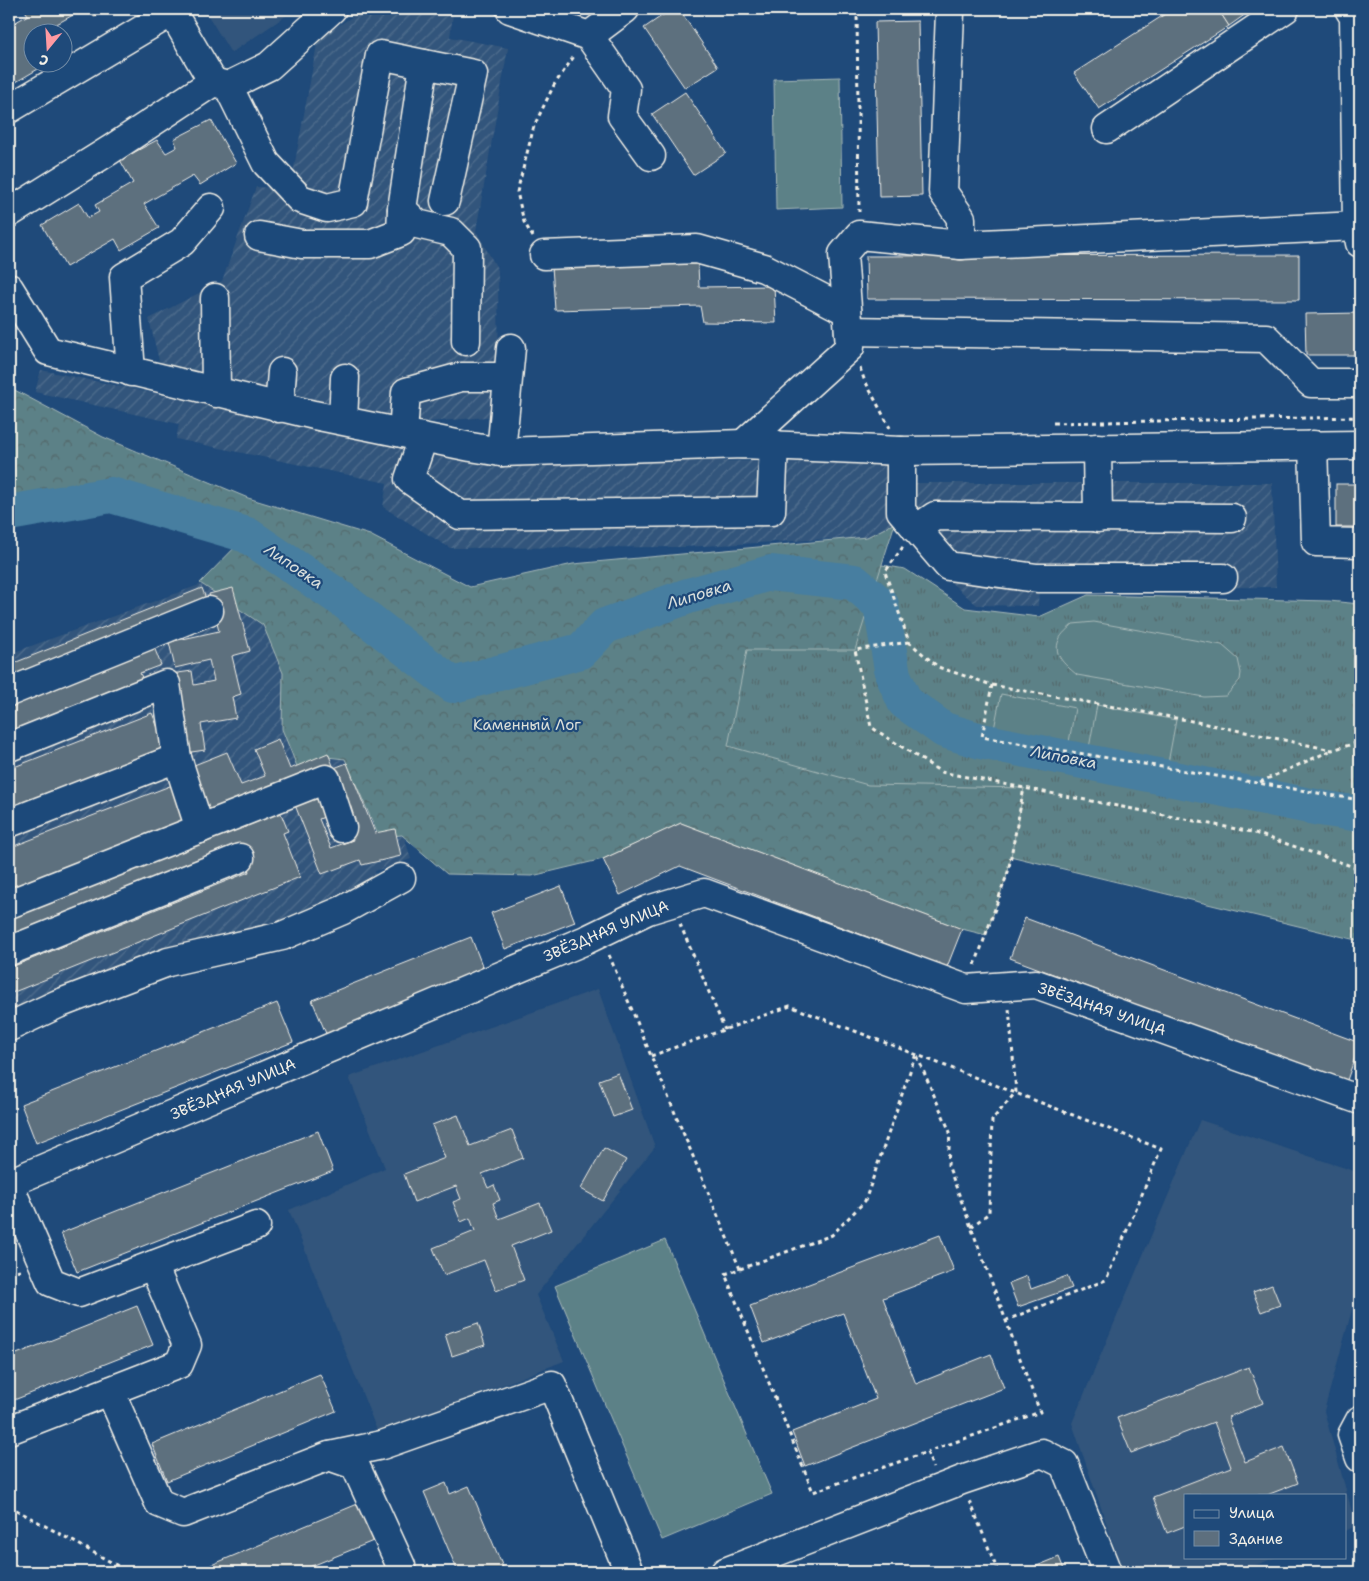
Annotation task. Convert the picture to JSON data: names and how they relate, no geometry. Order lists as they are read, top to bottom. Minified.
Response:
{"streets":{"street":["ЗВЁЗДНАЯ УЛИЦА"]},"water":["Липовка"],"parks":["Каменный Лог"],"legend":["Улица","Здание"],"north":"bottom"}
